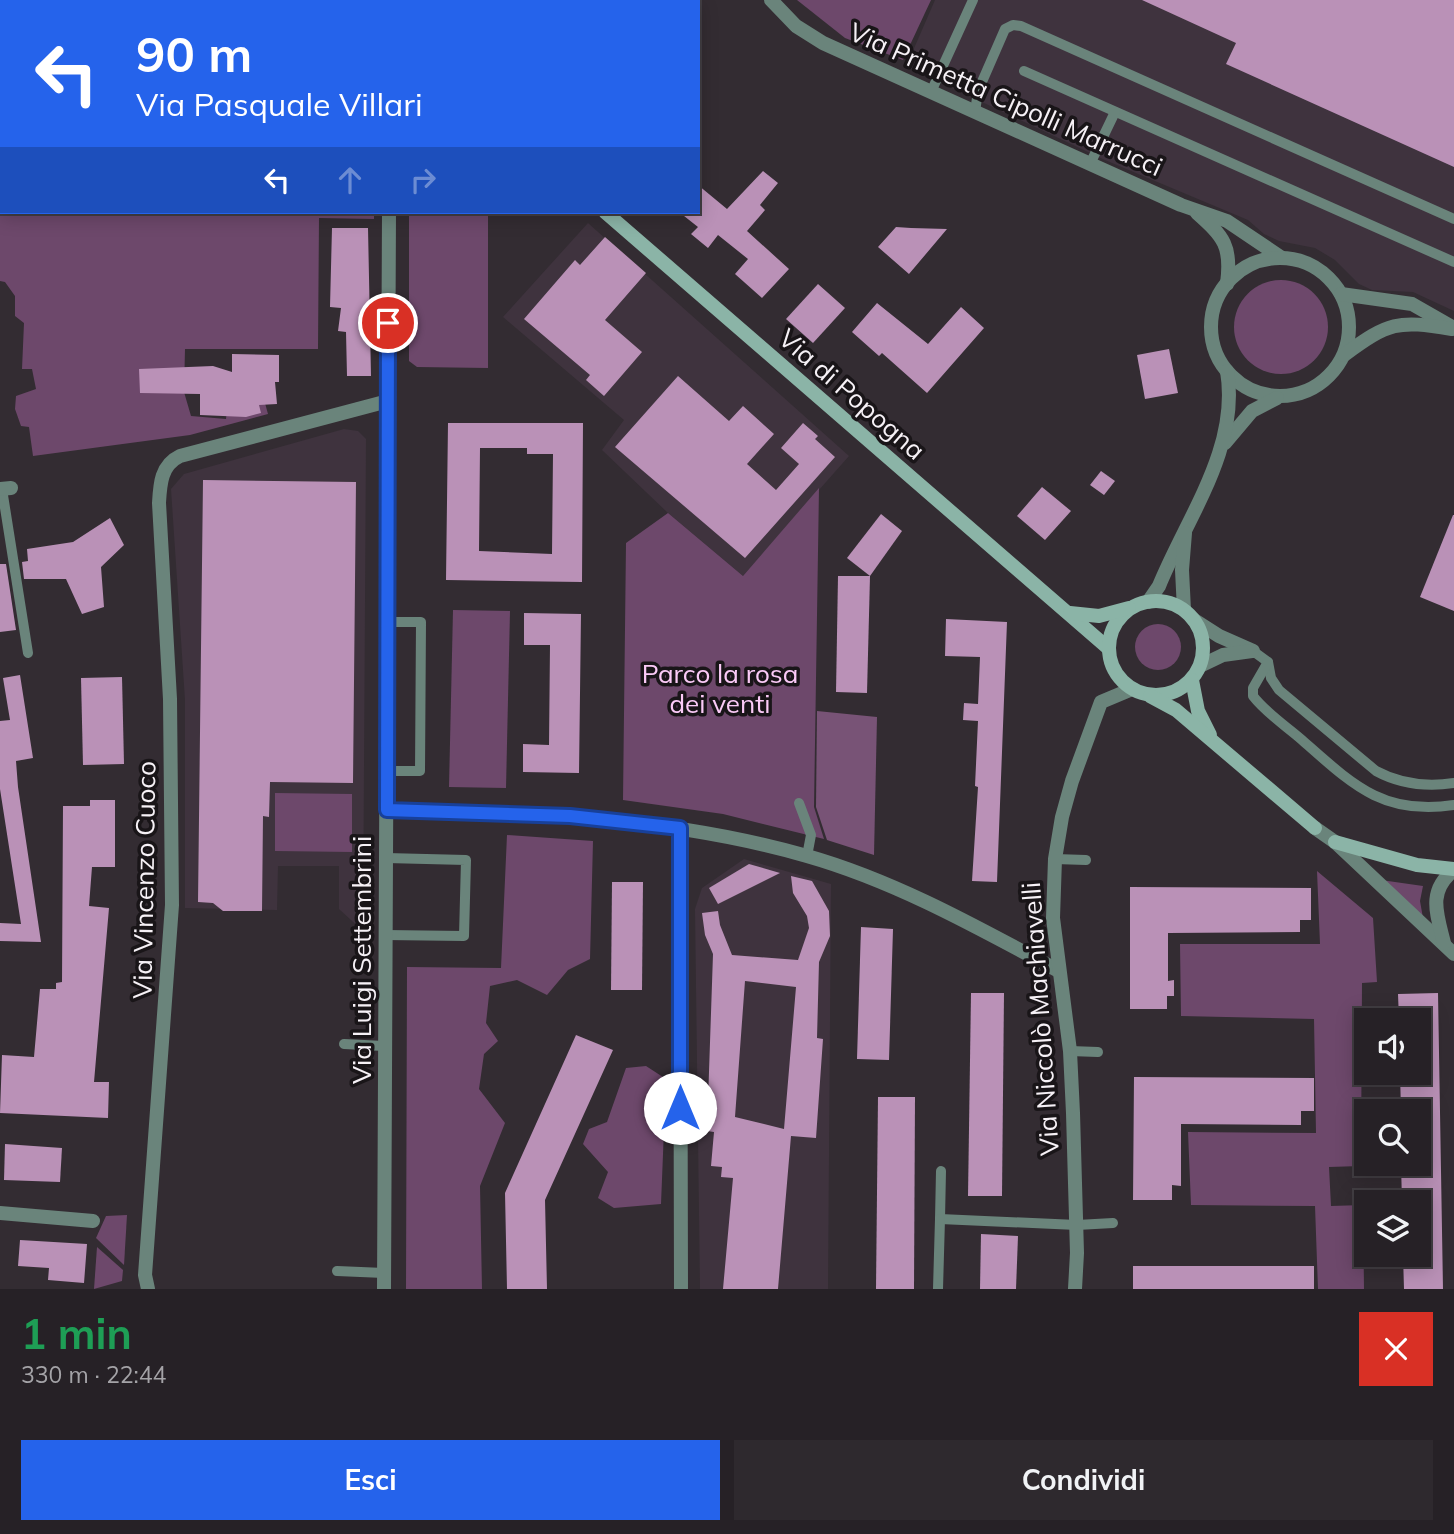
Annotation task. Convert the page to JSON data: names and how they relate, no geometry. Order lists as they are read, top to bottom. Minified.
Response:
{"streets":{"main road":["Via di Popogna"],"street":["Via Primetta Cipolli Marrucci","Via Vincenzo Cuoco","Via Luigi Settembrini","Via Niccolò Machiavelli"]},"crossings":[["Via di Popogna","Via Niccolò Machiavelli"],["Via Vincenzo Cuoco","Via Luigi Settembrini"]],"parks":["Parco la rosa dei venti"],"page":{"turn":["90 m","Via Pasquale Villari"],"heading":["1 min","330 m · 22:44"],"buttons":["Esci","Condividi"]}}
